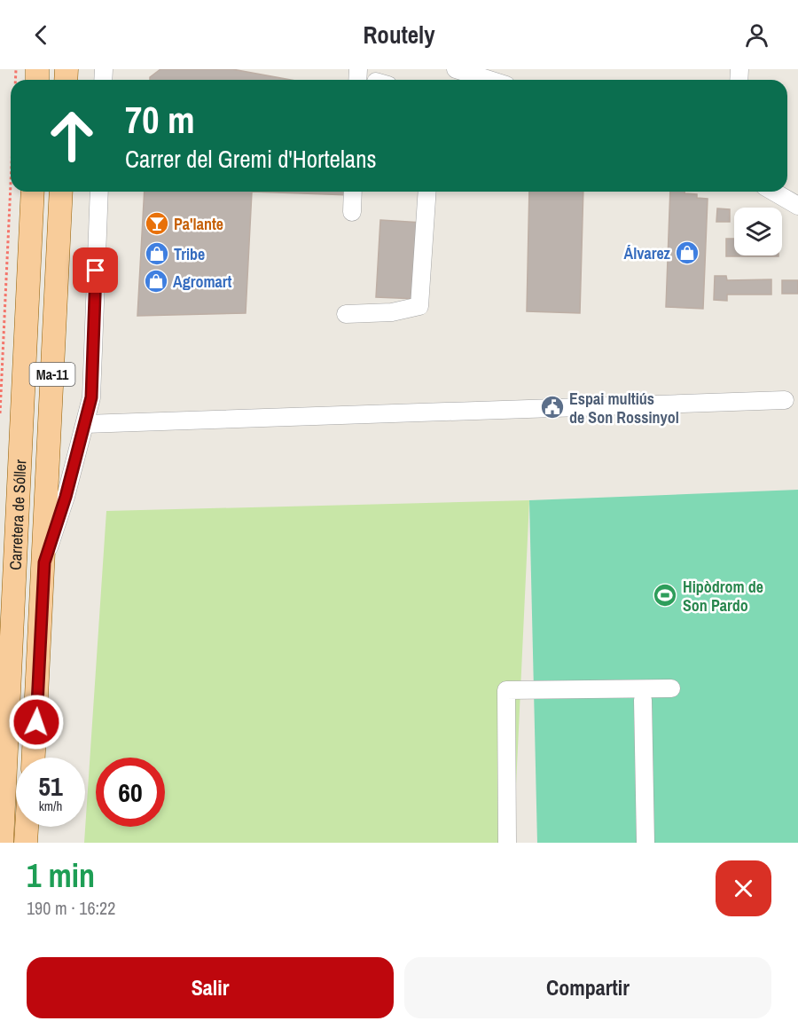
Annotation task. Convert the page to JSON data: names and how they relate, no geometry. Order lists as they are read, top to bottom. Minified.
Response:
{"streets":{"main road":["Ma-11","Carretera de Sóller"]},"places":{"bar":["Pa'lante"],"shop":["Álvarez","Tribe","Agromart"],"public building":["Espai multiús de Son Rossinyol"],"sports":["Hipòdrom de Son Pardo"]},"page":{"header":"Routely","turn":["70 m","Carrer del Gremi d'Hortelans"],"speed":"51 km/h","limit":"60","heading":["1 min","190 m · 16:22"],"buttons":["Salir","Compartir"]}}
